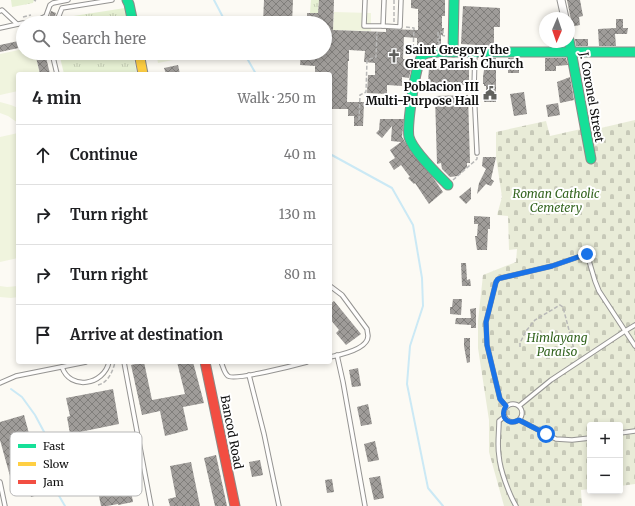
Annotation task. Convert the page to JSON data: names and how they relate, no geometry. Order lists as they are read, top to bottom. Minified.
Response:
{"streets":{"street":["J. Coronel Street","Bancod Road"]},"parks":["Roman Catholic Cemetery","Himlayang Paraiso"],"places":{"church":["Saint Gregory the Great Parish Church"],"public building":["Poblacion III Multi-Purpose Hall"]},"legend":["Fast","Slow","Jam"],"north":"bottom","page":{"search":"Search here","heading":["4 min","Walk · 250 m"],"list":[["Continue","40 m"],["Turn right","130 m"],["Turn right","80 m"],"Arrive at destination"],"map_buttons":["+","−"]}}
